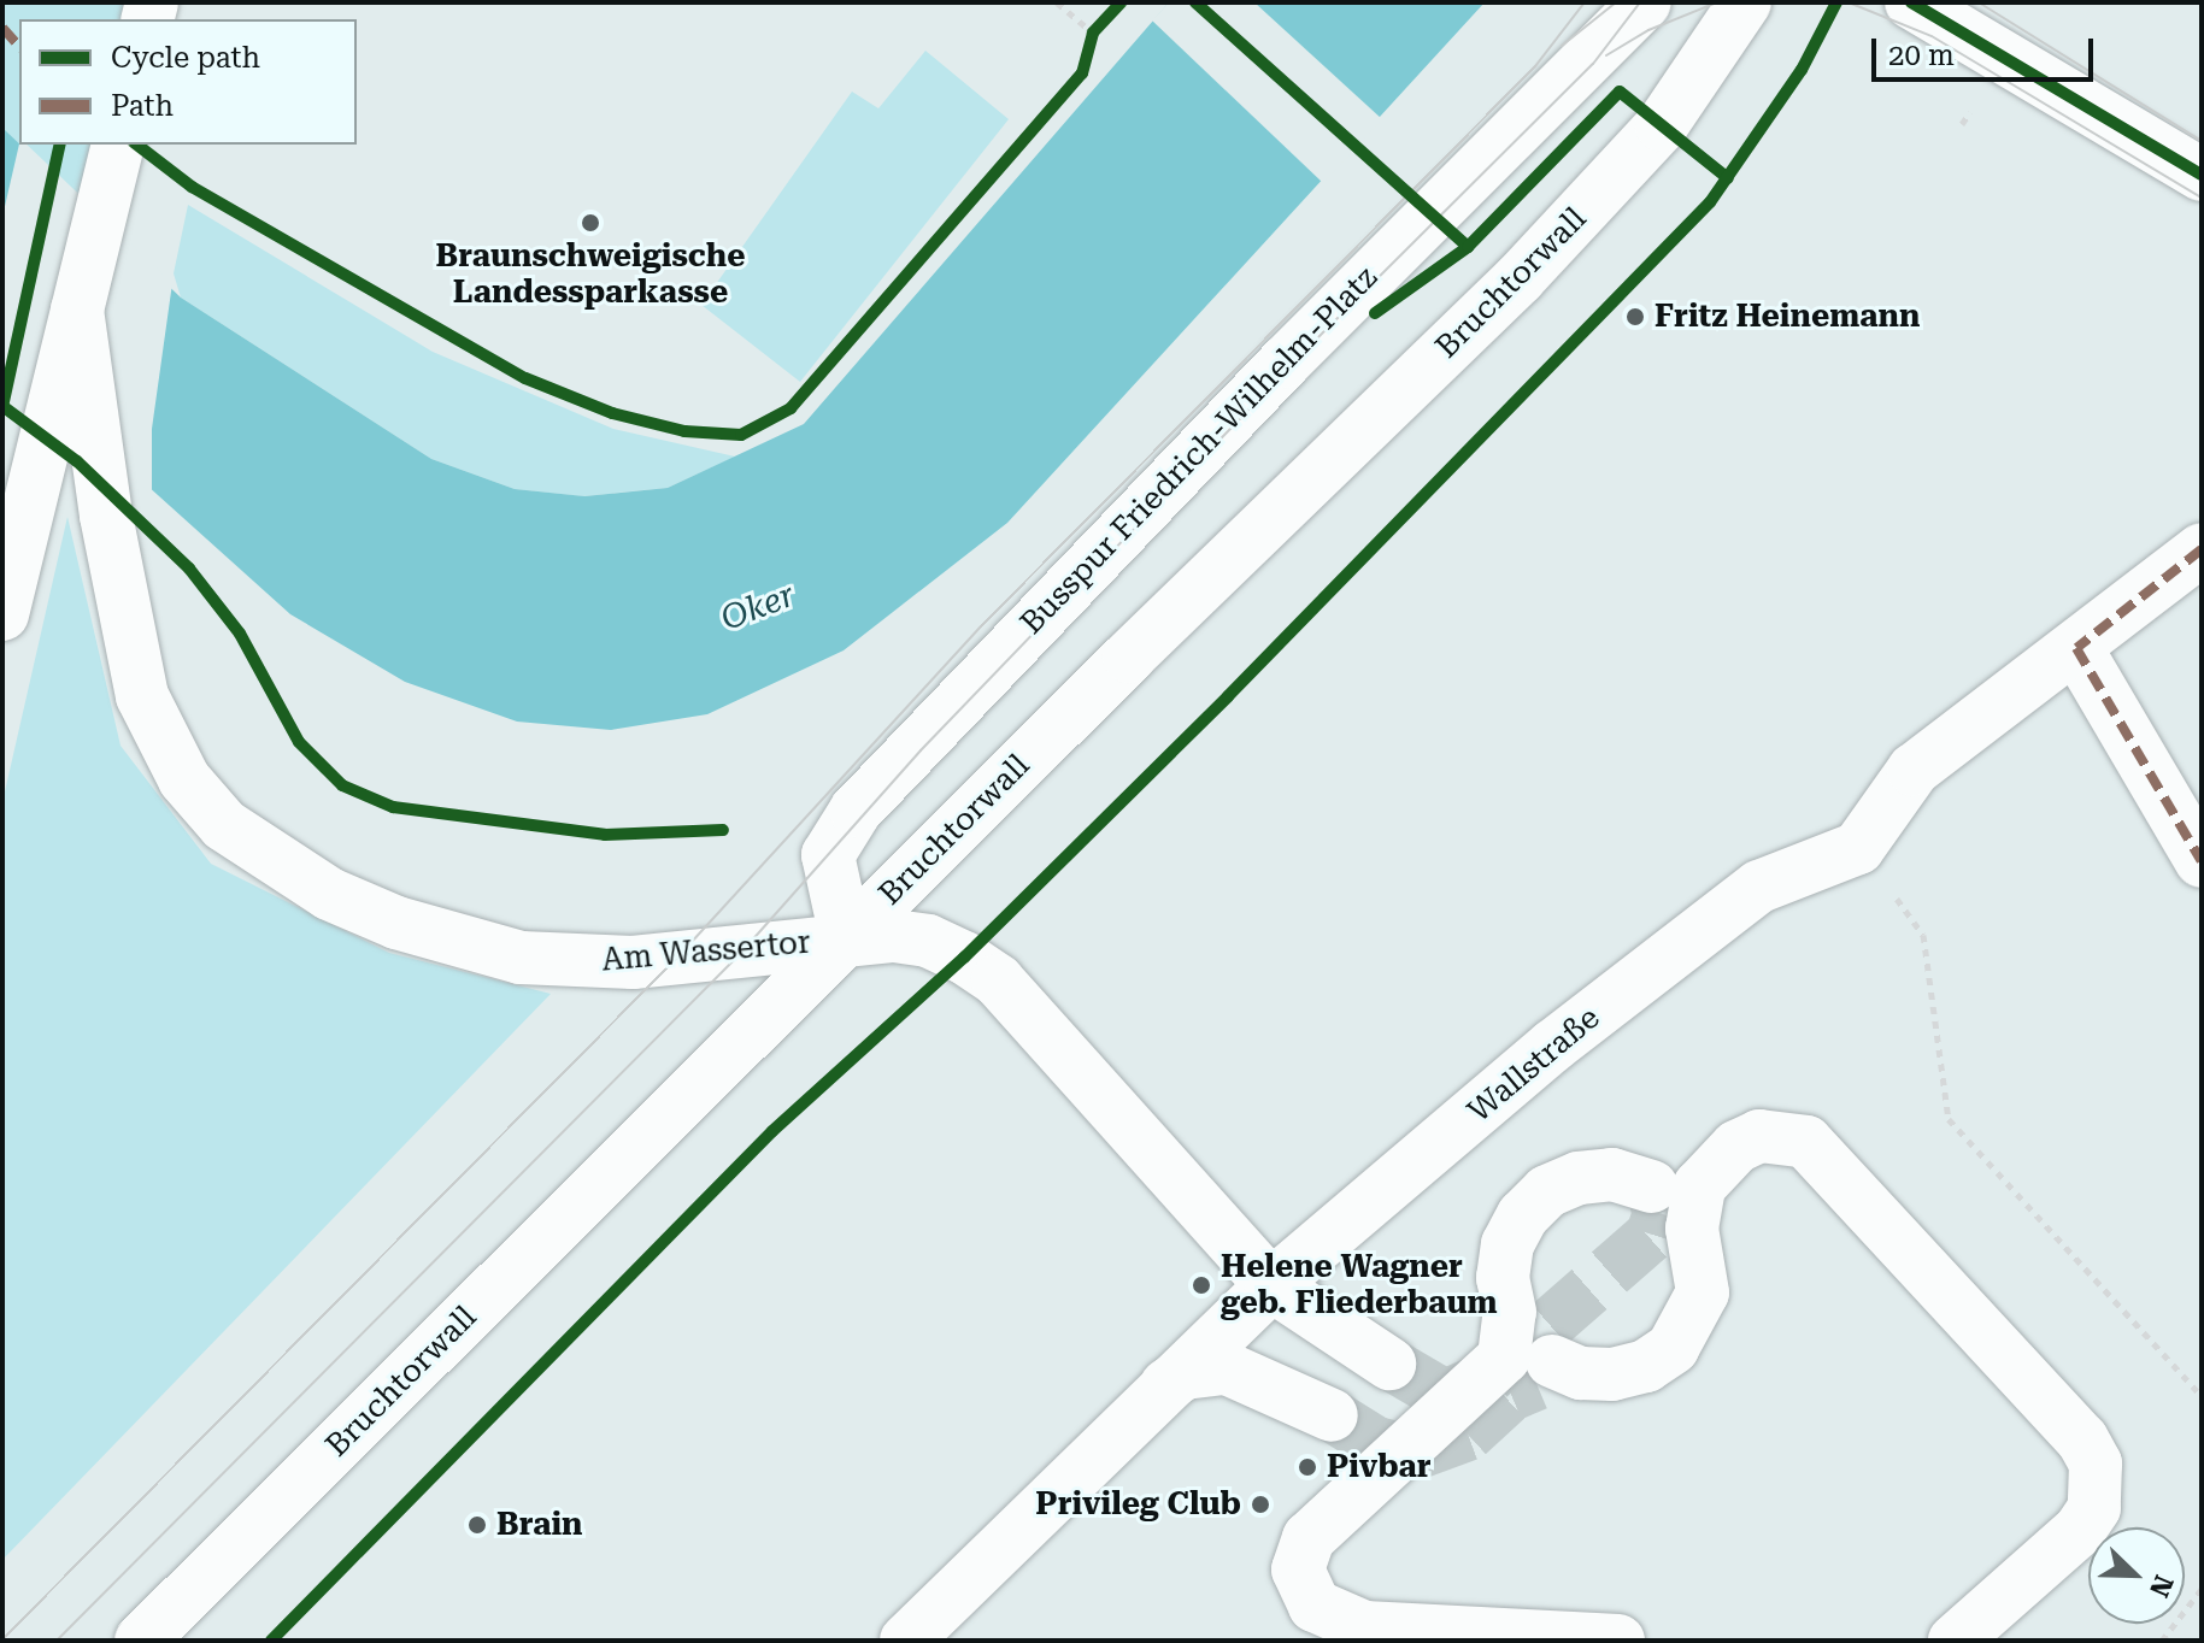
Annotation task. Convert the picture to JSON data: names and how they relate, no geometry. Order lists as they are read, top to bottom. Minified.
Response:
{"streets":{"street":["Bruchtorwall","Busspur Friedrich-Wilhelm-Platz","Am Wassertor","Wallstraße"]},"crossings":[["Bruchtorwall","Busspur Friedrich-Wilhelm-Platz"],["Bruchtorwall","Am Wassertor"],["Busspur Friedrich-Wilhelm-Platz","Am Wassertor"],["Am Wassertor","Wallstraße"]],"water":["Oker"],"places":["Braunschweigische Landessparkasse","Fritz Heinemann","Helene Wagner geb. Fliederbaum","Pivbar","Privileg Club","Brain"],"legend":["Cycle path","Path"],"scale_bar":"20 m","north":"bottom right"}
